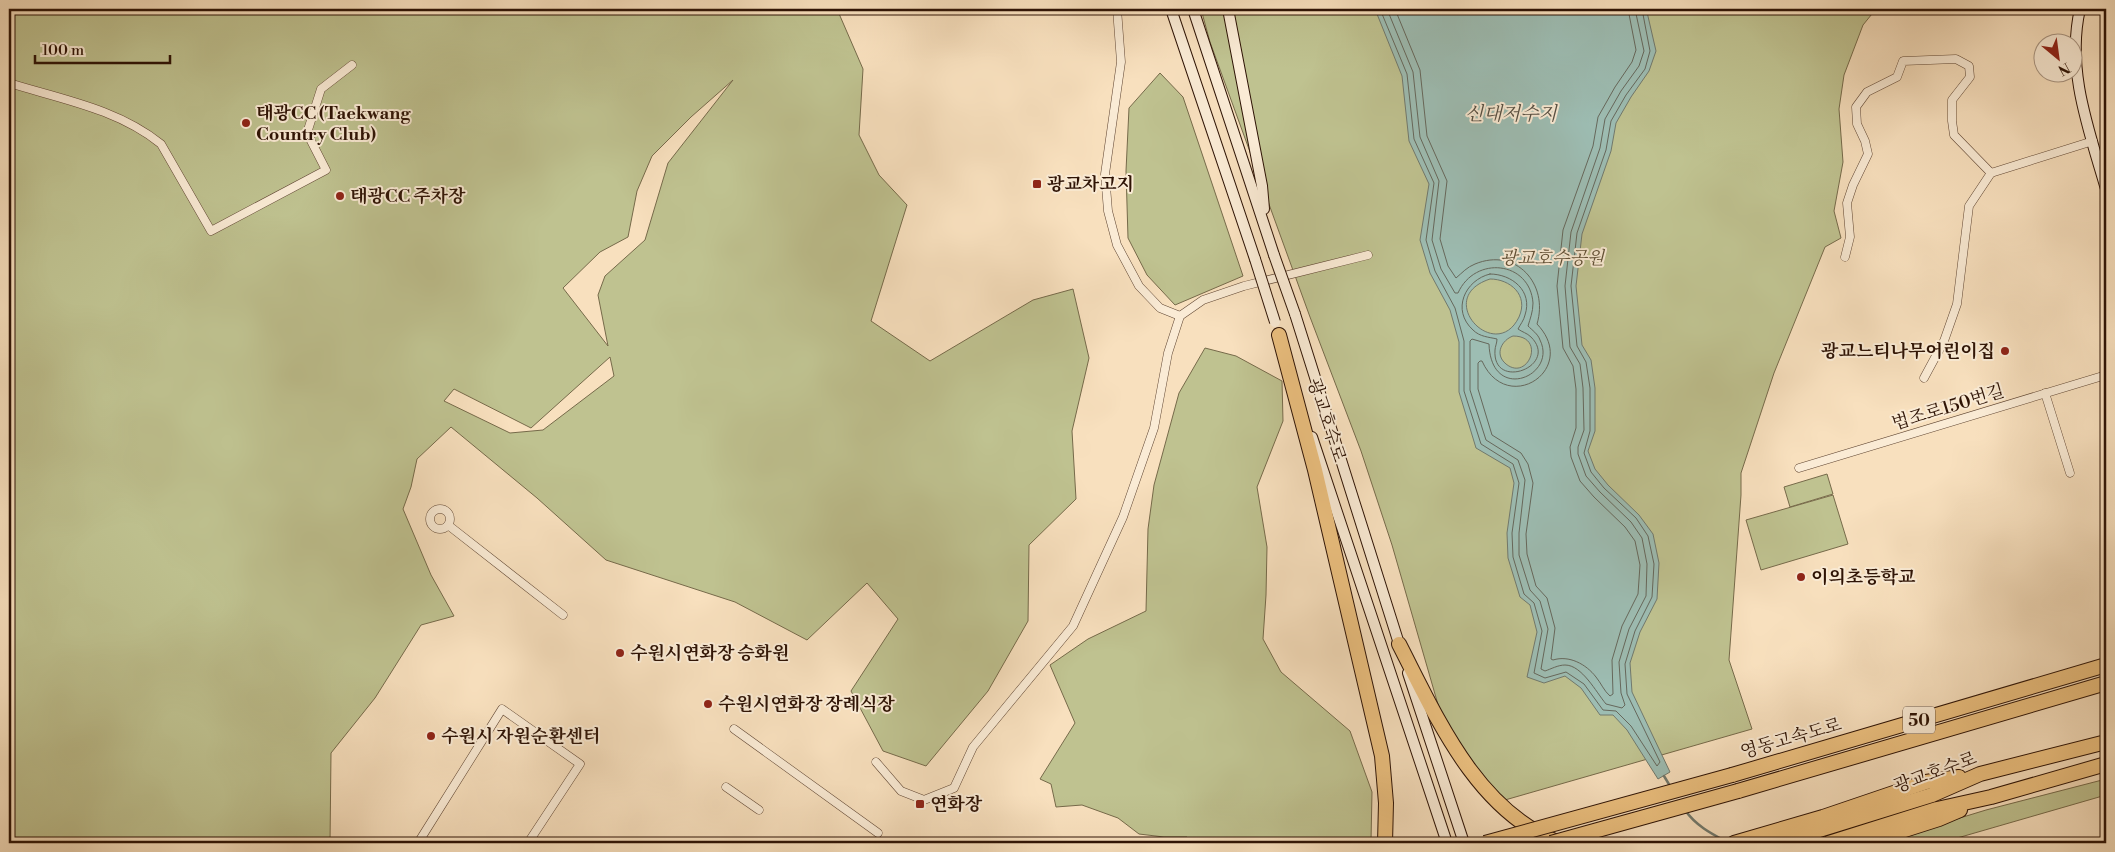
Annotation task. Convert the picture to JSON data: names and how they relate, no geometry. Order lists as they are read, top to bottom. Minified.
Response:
{"streets":{"highway":["광교호수로","50","영동고속도로"],"street":["법조로150번길"]},"water":["신대저수지"],"parks":["광교호수공원"],"places":{"other":["태광CC (Taekwang Country Club)","태광CC 주차장","광교느티나무어린이집","이의초등학교","수원시연화장 승화원","수원시연화장 장례식장","수원시 자원순환센터"],"transit":["광교차고지","연화장"]},"scale_bar":"100 m","north":"bottom right"}
